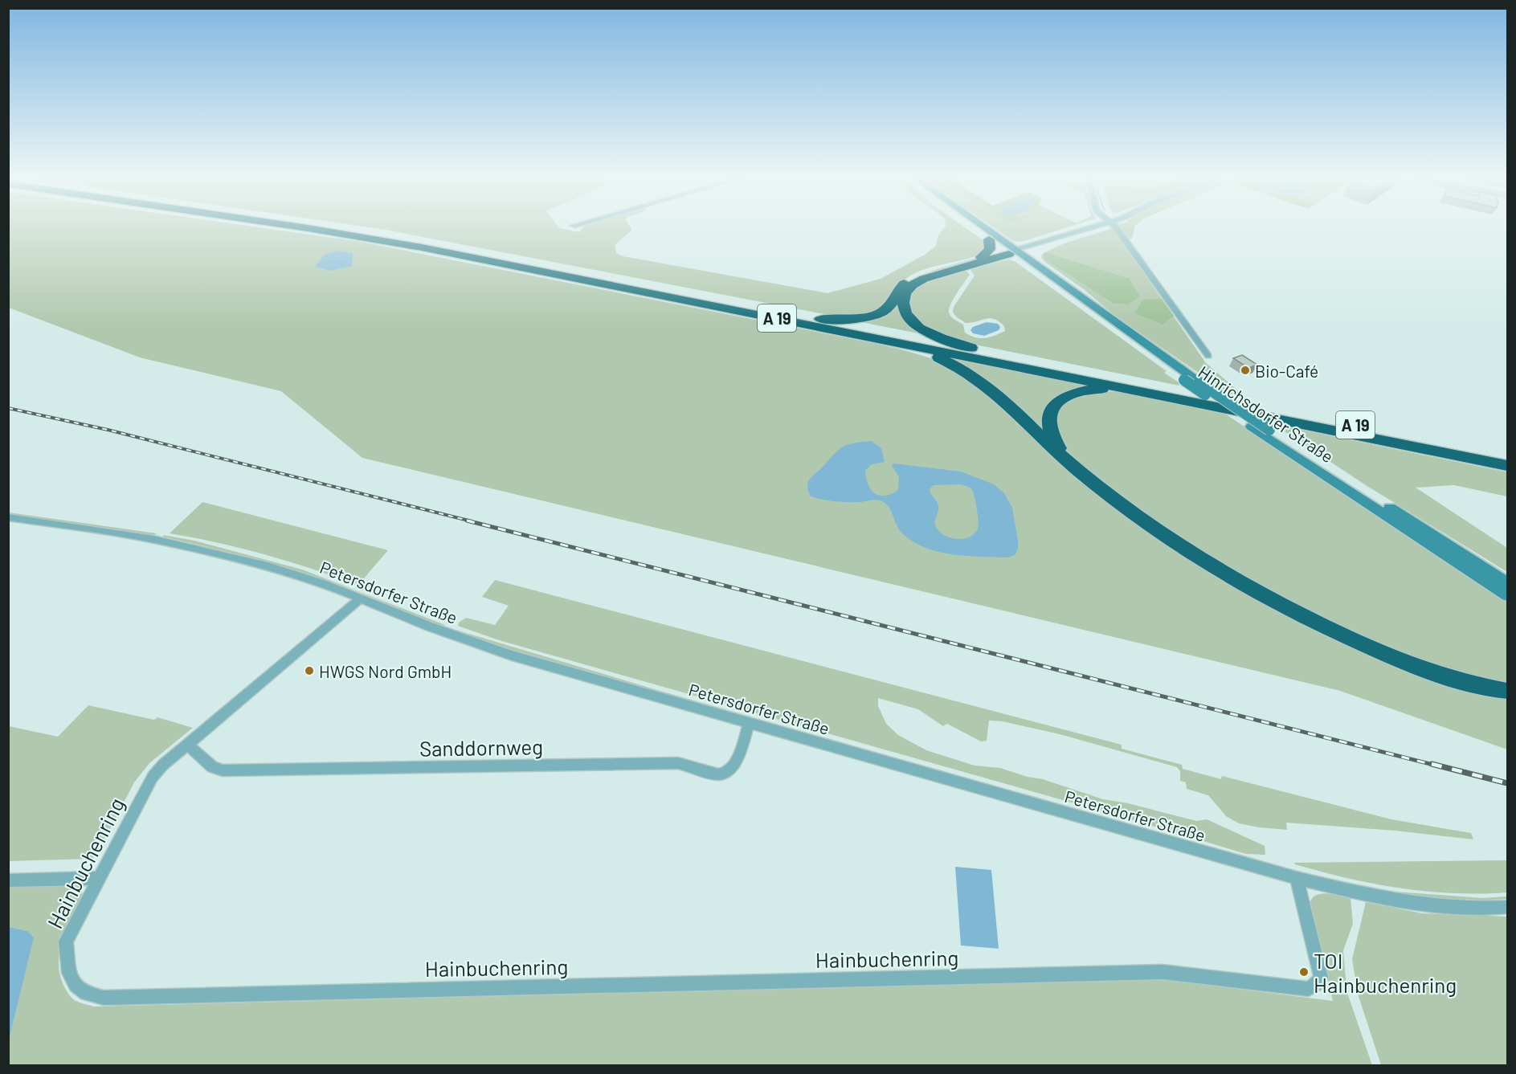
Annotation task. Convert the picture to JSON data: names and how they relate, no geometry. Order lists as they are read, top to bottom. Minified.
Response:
{"streets":{"highway":["A 19"],"main road":["Hinrichsdorfer Straße"],"street":["Petersdorfer Straße","Sanddornweg","Hainbuchenring"]},"crossings":[["Petersdorfer Straße","Sanddornweg"],["Petersdorfer Straße","Hainbuchenring"],["Sanddornweg","Hainbuchenring"]],"places":["Bio-Café","HWGS Nord GmbH","TOI Hainbuchenring"]}
